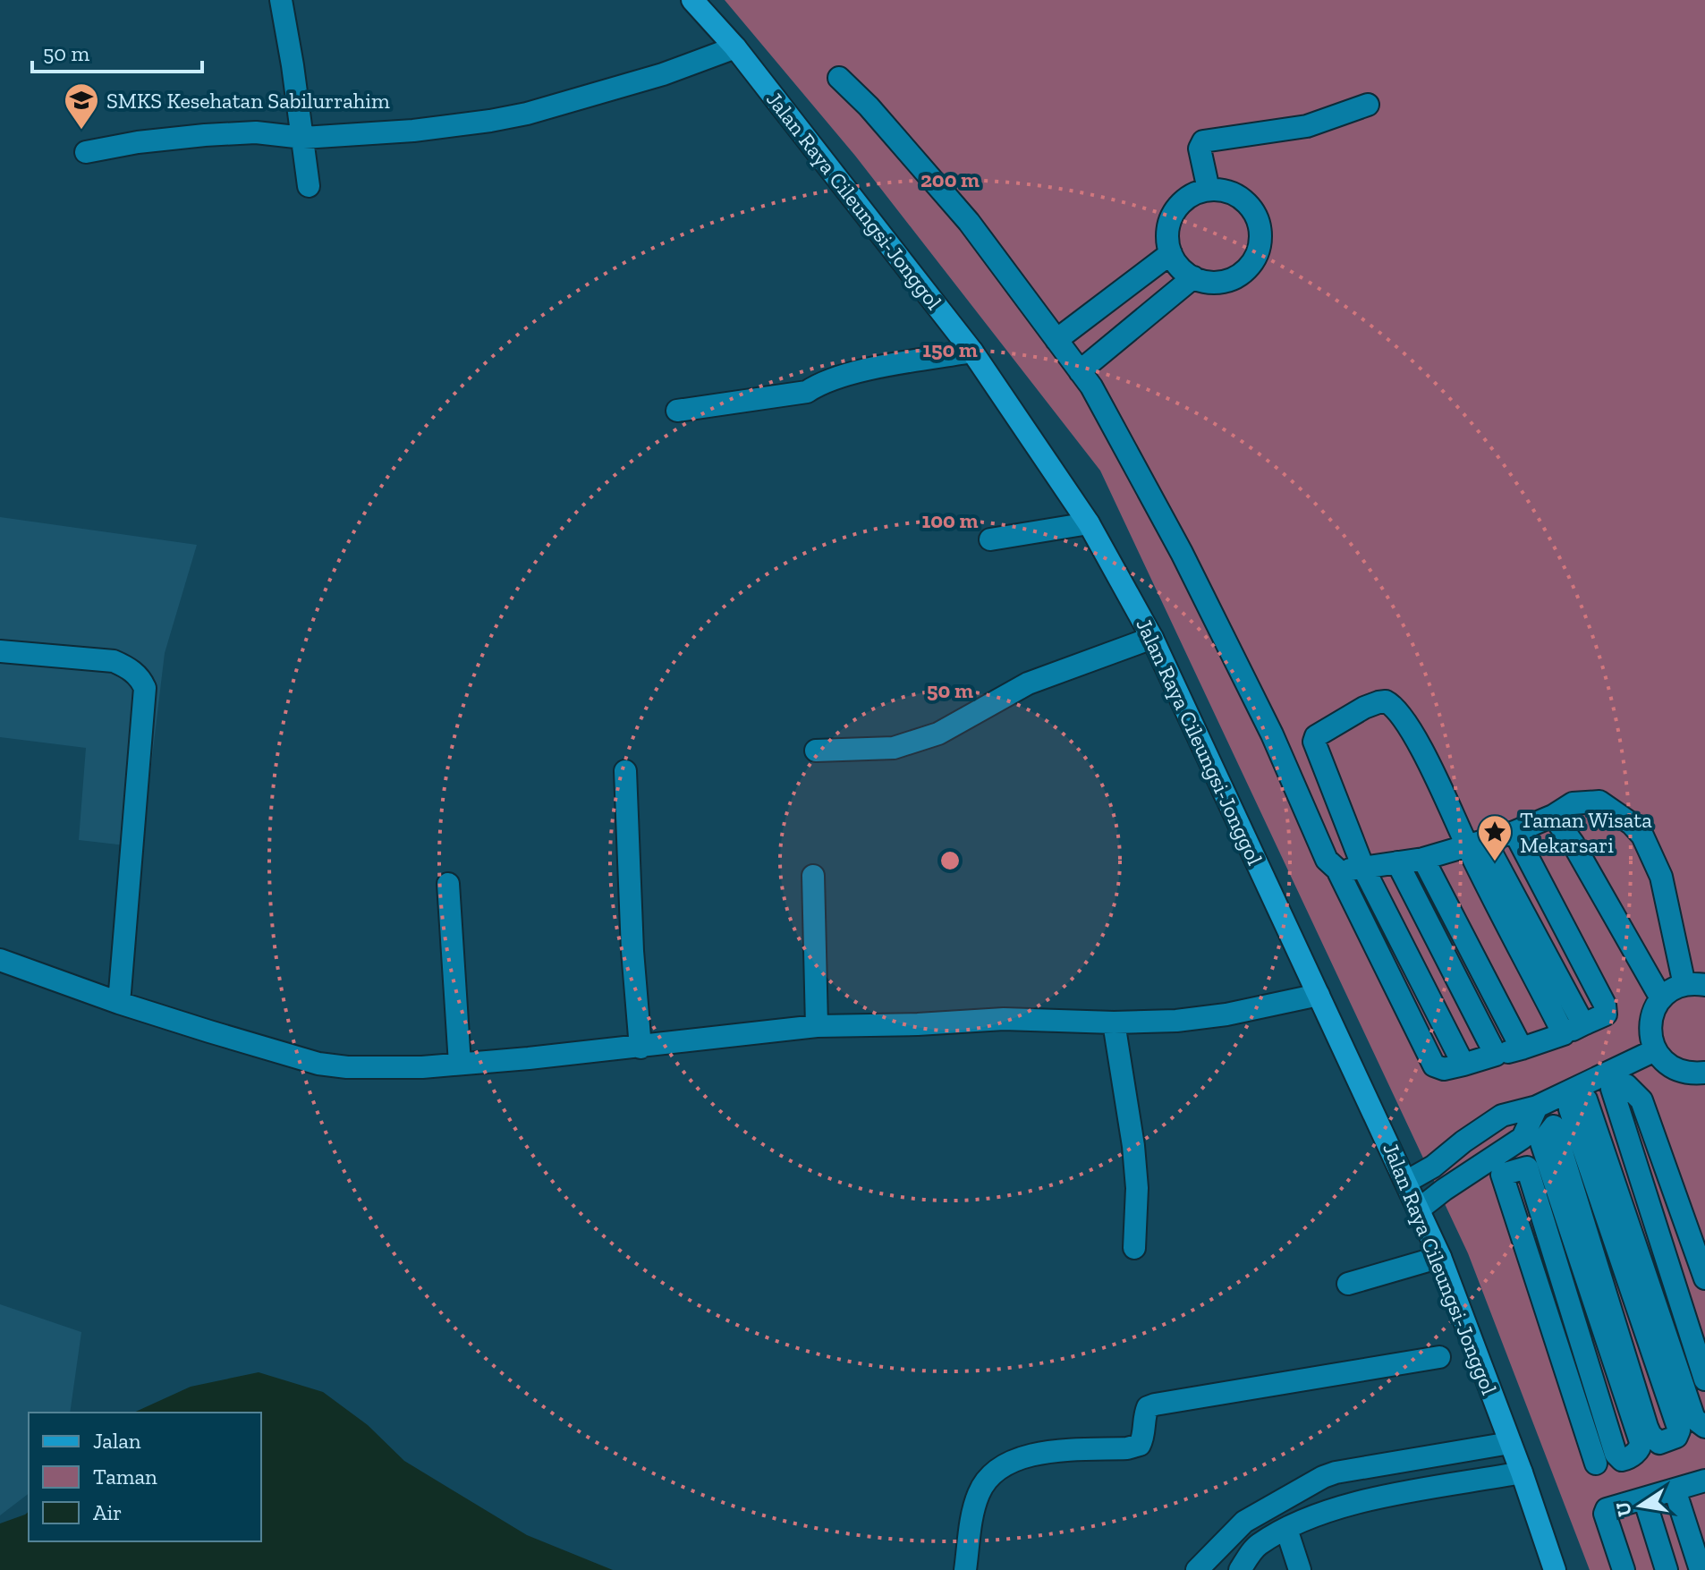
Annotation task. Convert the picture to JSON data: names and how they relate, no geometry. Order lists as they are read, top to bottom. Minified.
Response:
{"streets":{"main road":["Jalan Raya Cileungsi-Jonggol"]},"places":{"school or university":["SMKS Kesehatan Sabilurrahim"],"place":["Taman Wisata Mekarsari"]},"legend":["Jalan","Taman","Air"],"scale_bar":"50 m","north":"left","rings":["200 m","150 m","100 m","50 m"]}
